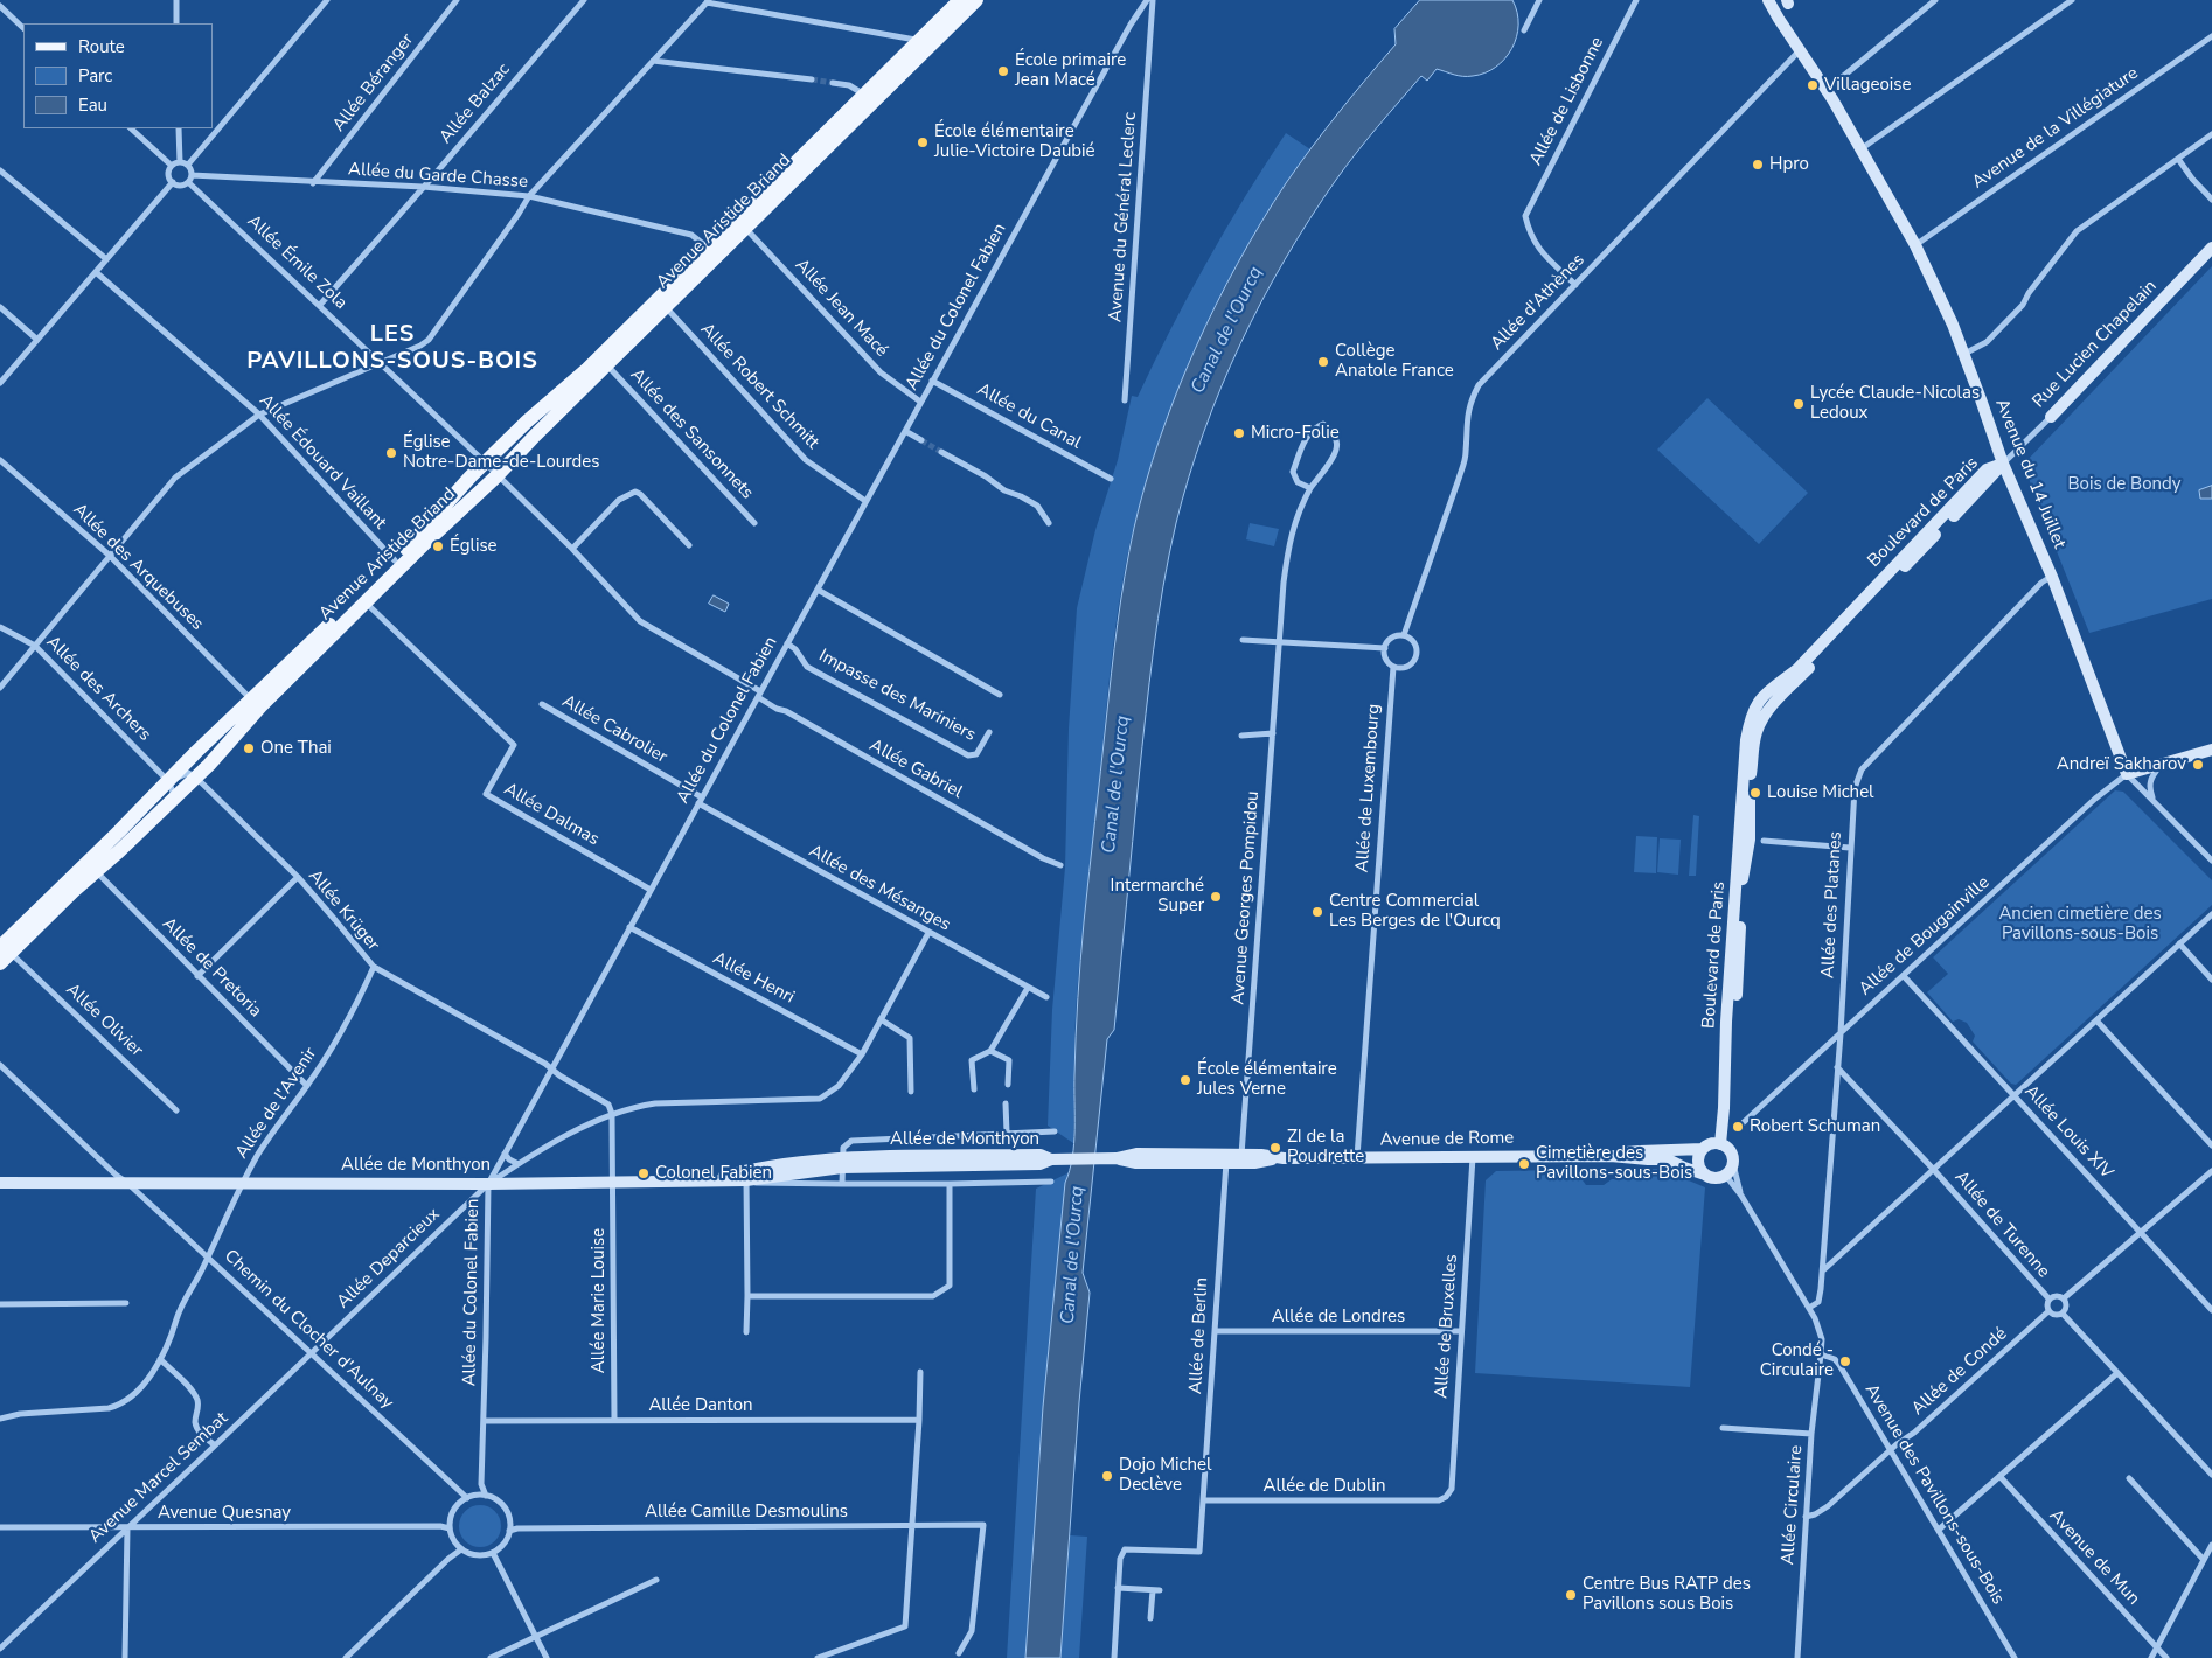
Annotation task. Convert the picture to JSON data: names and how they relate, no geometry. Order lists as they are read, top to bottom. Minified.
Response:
{"streets":{"main road":["Avenue Aristide Briand"],"street":["Allée Béranger","Allée de Lisbonne","Allée Balzac","Avenue de la Villégiature","Allée du Garde Chasse","Avenue du Général Leclerc","Allée Émile Zola","Allée d'Athènes","Allée du Colonel Fabien","Allée Jean Macé","Rue Lucien Chapelain","Allée Robert Schmitt","Allée du Canal","Allée des Sansonnets","Allée Édouard Vaillant","Avenue du 14 Juillet","Boulevard de Paris","Allée des Arquebuses","Allée des Archers","Impasse des Mariniers","Allée Cabrolier","Allée Gabriel","Allée de Luxembourg","Allée Dalmas","Allée des Mésanges","Avenue Georges Pompidou","Allée des Platanes","Allée Krüger","Allée de Bougainville","Allée de Pretoria","Allée Henri","Allée Olivier","Allée de l'Avenir","Allée Louis XIV","Allée de Monthyon","Avenue de Rome","Allée de Turenne","Allée Deparcieux","Allée Marie Louise","Allée de Londres","Allée de Bruxelles","Chemin du Clocher d'Aulnay","Allée de Berlin","Allée de Condé","Allée Danton","Avenue Marcel Sembat","Allée de Dublin","Avenue des Pavillons-sous-Bois","Allée Circulaire","Allée Camille Desmoulins","Avenue Quesnay","Avenue de Mun"]},"crossings":[["Allée Béranger","Allée du Garde Chasse"],["Allée de Lisbonne","Allée d'Athènes"],["Allée Balzac","Allée du Garde Chasse"],["Allée Balzac","Allée Émile Zola"],["Avenue de la Villégiature","Avenue du 14 Juillet"],["Allée du Garde Chasse","Avenue Aristide Briand"],["Allée du Garde Chasse","Allée Émile Zola"],["Avenue Aristide Briand","Allée Émile Zola"],["Avenue Aristide Briand","Allée Jean Macé"],["Avenue Aristide Briand","Allée Robert Schmitt"],["Avenue Aristide Briand","Allée des Sansonnets"],["Avenue Aristide Briand","Allée Édouard Vaillant"],["Avenue Aristide Briand","Allée des Arquebuses"],["Avenue Aristide Briand","Allée des Archers"],["Avenue Aristide Briand","Allée Dalmas"],["Avenue Aristide Briand","Allée Krüger"],["Avenue Aristide Briand","Allée de Pretoria"],["Avenue Aristide Briand","Allée Olivier"],["Allée Émile Zola","Allée Gabriel"],["Allée d'Athènes","Avenue du 14 Juillet"],["Allée d'Athènes","Allée de Luxembourg"],["Allée du Colonel Fabien","Allée Jean Macé"],["Allée du Colonel Fabien","Allée Robert Schmitt"],["Allée du Colonel Fabien","Allée du Canal"],["Allée du Colonel Fabien","Impasse des Mariniers"],["Allée du Colonel Fabien","Allée Cabrolier"],["Allée du Colonel Fabien","Allée Gabriel"],["Allée du Colonel Fabien","Allée Dalmas"],["Allée du Colonel Fabien","Allée des Mésanges"],["Allée du Colonel Fabien","Allée Krüger"],["Allée du Colonel Fabien","Allée Henri"],["Allée du Colonel Fabien","Allée de Monthyon"],["Allée du Colonel Fabien","Allée Deparcieux"],["Allée du Colonel Fabien","Chemin du Clocher d'Aulnay"],["Allée du Colonel Fabien","Allée Danton"],["Allée du Colonel Fabien","Allée Camille Desmoulins"],["Allée du Colonel Fabien","Avenue Quesnay"],["Rue Lucien Chapelain","Avenue du 14 Juillet"],["Rue Lucien Chapelain","Boulevard de Paris"],["Avenue du 14 Juillet","Boulevard de Paris"],["Avenue du 14 Juillet","Allée des Platanes"],["Avenue du 14 Juillet","Allée de Bougainville"],["Boulevard de Paris","Avenue de Rome"],["Allée Cabrolier","Allée des Mésanges"],["Allée de Luxembourg","Avenue de Rome"],["Avenue Georges Pompidou","Avenue de Rome"],["Allée des Platanes","Allée de Bougainville"],["Allée des Platanes","Allée de Turenne"],["Allée des Platanes","Allée Circulaire"],["Allée Krüger","Allée de l'Avenir"],["Allée Krüger","Allée Marie Louise"],["Allée de Bougainville","Allée Louis XIV"],["Allée de Pretoria","Allée de l'Avenir"],["Allée de l'Avenir","Allée de Monthyon"],["Allée de l'Avenir","Chemin du Clocher d'Aulnay"],["Allée de Monthyon","Avenue de Rome"],["Allée de Monthyon","Allée Deparcieux"],["Allée de Monthyon","Allée Marie Louise"],["Allée de Monthyon","Chemin du Clocher d'Aulnay"],["Avenue de Rome","Allée de Bruxelles"],["Avenue de Rome","Allée de Berlin"],["Allée de Turenne","Allée de Condé"],["Allée Deparcieux","Chemin du Clocher d'Aulnay"],["Allée Deparcieux","Avenue Marcel Sembat"],["Allée Marie Louise","Allée Danton"],["Allée de Londres","Allée de Bruxelles"],["Allée de Londres","Allée de Berlin"],["Allée de Bruxelles","Allée de Dublin"],["Chemin du Clocher d'Aulnay","Avenue Marcel Sembat"],["Chemin du Clocher d'Aulnay","Allée Camille Desmoulins"],["Chemin du Clocher d'Aulnay","Avenue Quesnay"],["Allée de Berlin","Allée de Dublin"],["Allée de Condé","Avenue des Pavillons-sous-Bois"],["Allée de Condé","Allée Circulaire"],["Avenue Marcel Sembat","Avenue Quesnay"],["Avenue des Pavillons-sous-Bois","Allée Circulaire"],["Allée Camille Desmoulins","Avenue Quesnay"]],"districts":["LES PAVILLONS-SOUS-BOIS"],"water":["Canal de l'Ourcq"],"parks":["Bois de Bondy","Ancien cimetière des Pavillons-sous-Bois"],"places":["École primaire Jean Macé","Villageoise","École élémentaire Julie-Victoire Daubié","Hpro","Collège Anatole France","Lycée Claude-Nicolas Ledoux","Micro-Folie","Église Notre-Dame-de-Lourdes","Église","One Thai","Andreï Sakharov","Louise Michel","Intermarché Super","Centre Commercial Les Berges de l'Ourcq","École élémentaire Jules Verne","Robert Schuman","ZI de la Poudrette","Cimetière des Pavillons-sous-Bois","Colonel Fabien","Condé - Circulaire","Dojo Michel Declève","Centre Bus RATP des Pavillons sous Bois"],"legend":["Route","Parc","Eau"]}
